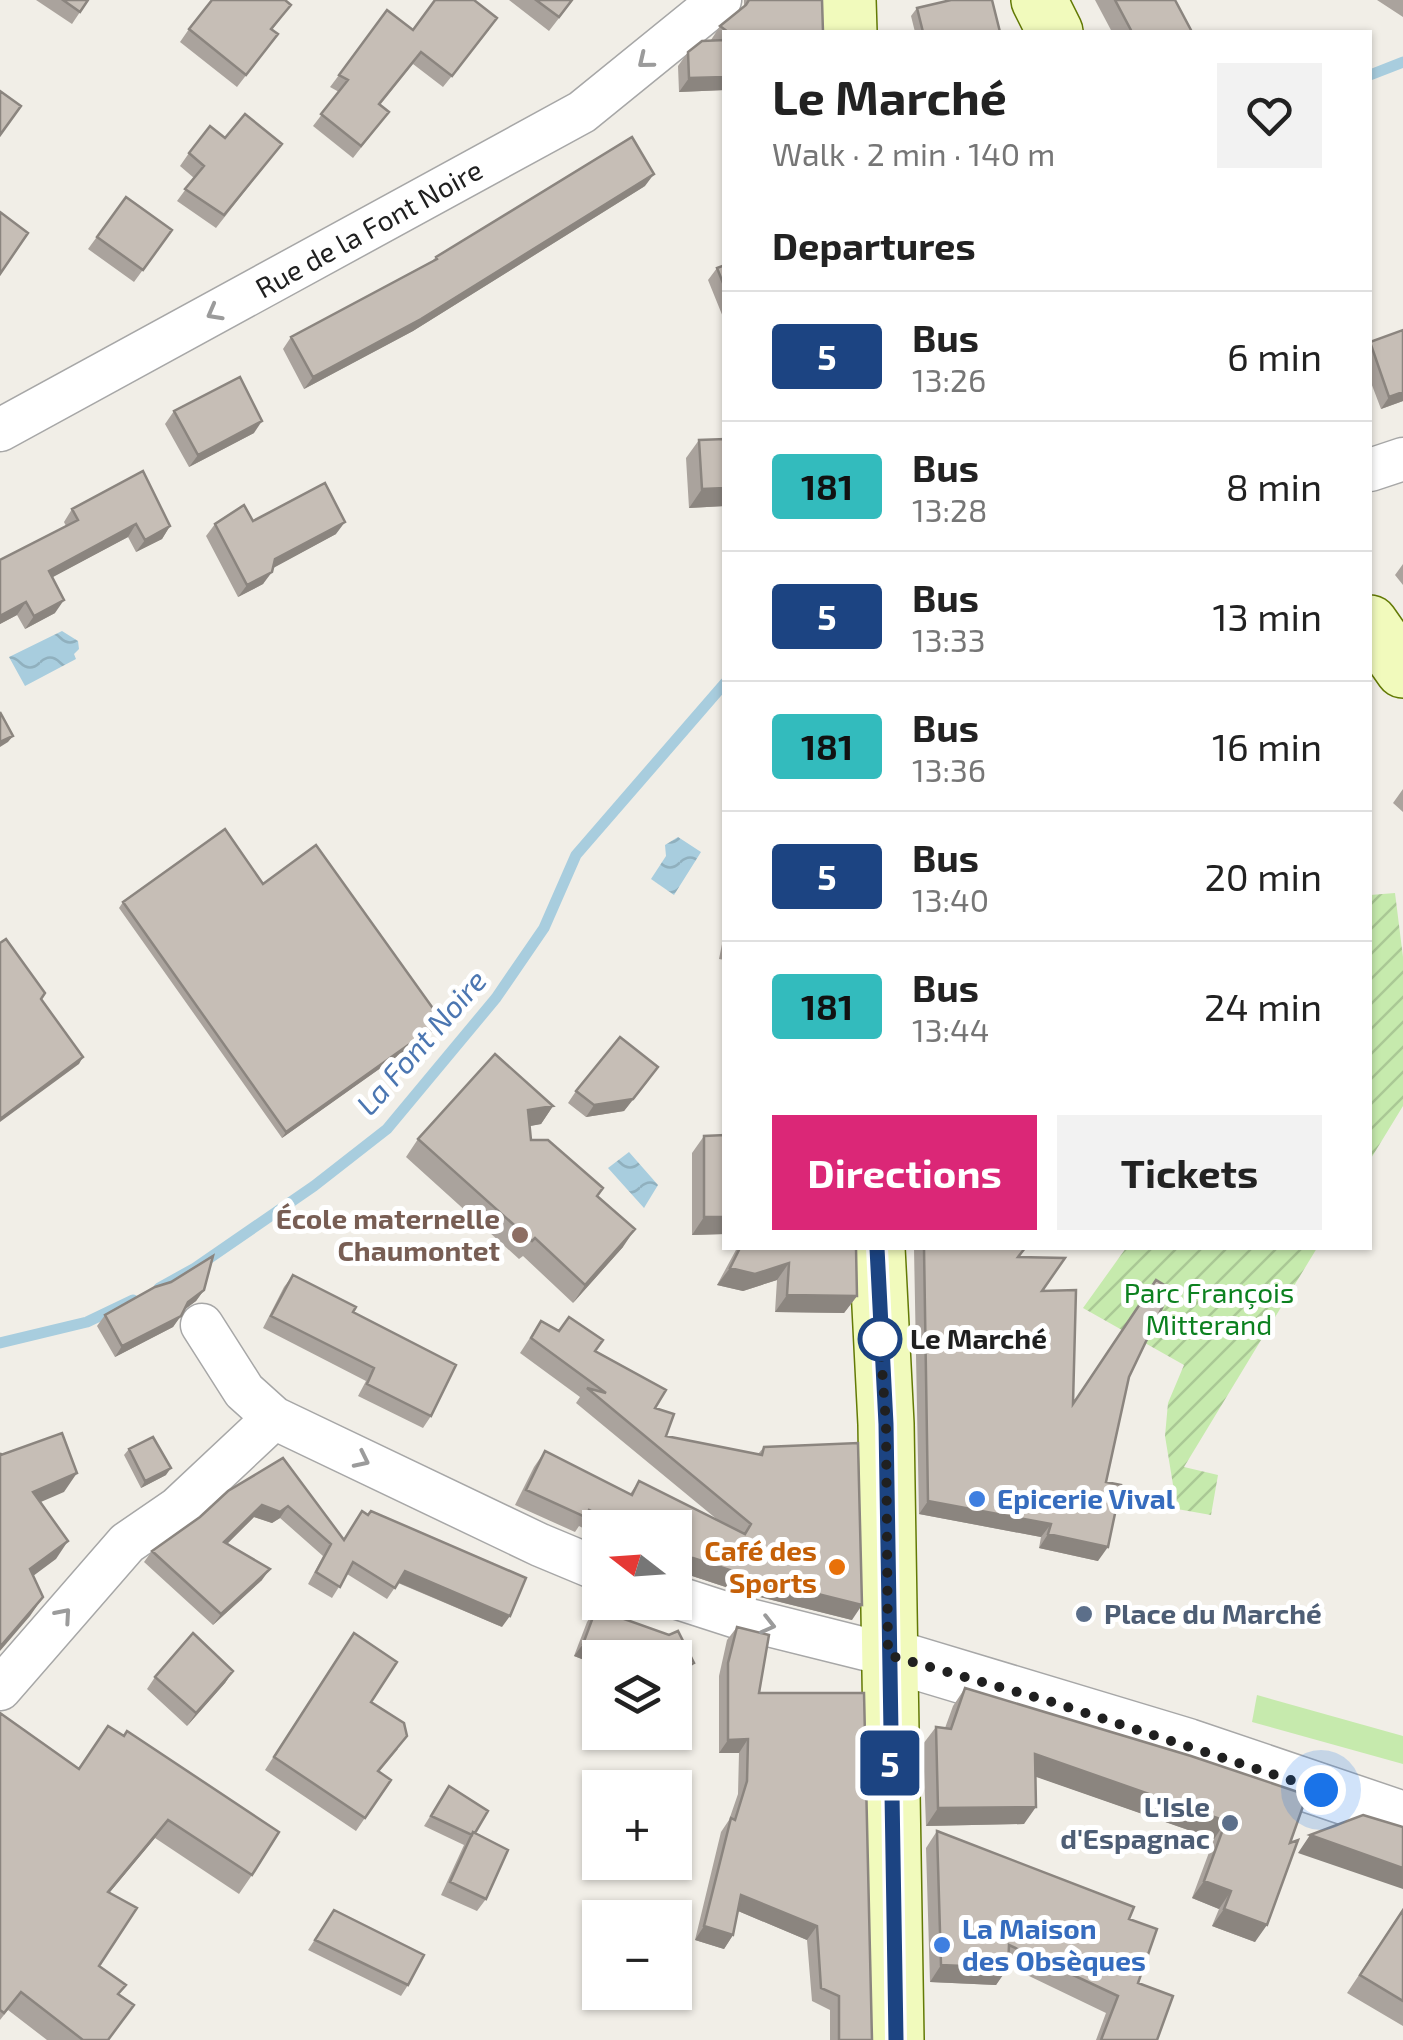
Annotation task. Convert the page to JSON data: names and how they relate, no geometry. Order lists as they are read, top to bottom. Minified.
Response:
{"streets":{"street":["Rue de la Font Noire"]},"one_way":["Rue de la Font Noire"],"water":["La Font Noire"],"parks":["Parc François Mitterand"],"places":["École maternelle Chaumontet","Le Marché","Epicerie Vival","Café des Sports","Place du Marché","L'Isle d'Espagnac","La Maison des Obsèques"],"lines":["bus line 5"],"north":"left","page":{"on_map":"5","heading":[["Le Marché","Walk · 2 min · 140 m"],"Departures"],"list":[{"mark":"5","name":"Bus","note":"13:26","value":"6 min"},{"mark":"181","name":"Bus","note":"13:28","value":"8 min"},{"mark":"5","name":"Bus","note":"13:33","value":"13 min"},{"mark":"181","name":"Bus","note":"13:36","value":"16 min"},{"mark":"5","name":"Bus","note":"13:40","value":"20 min"},{"mark":"181","name":"Bus","note":"13:44","value":"24 min"}],"buttons":["Directions","Tickets"],"map_buttons":["+","−"]}}
